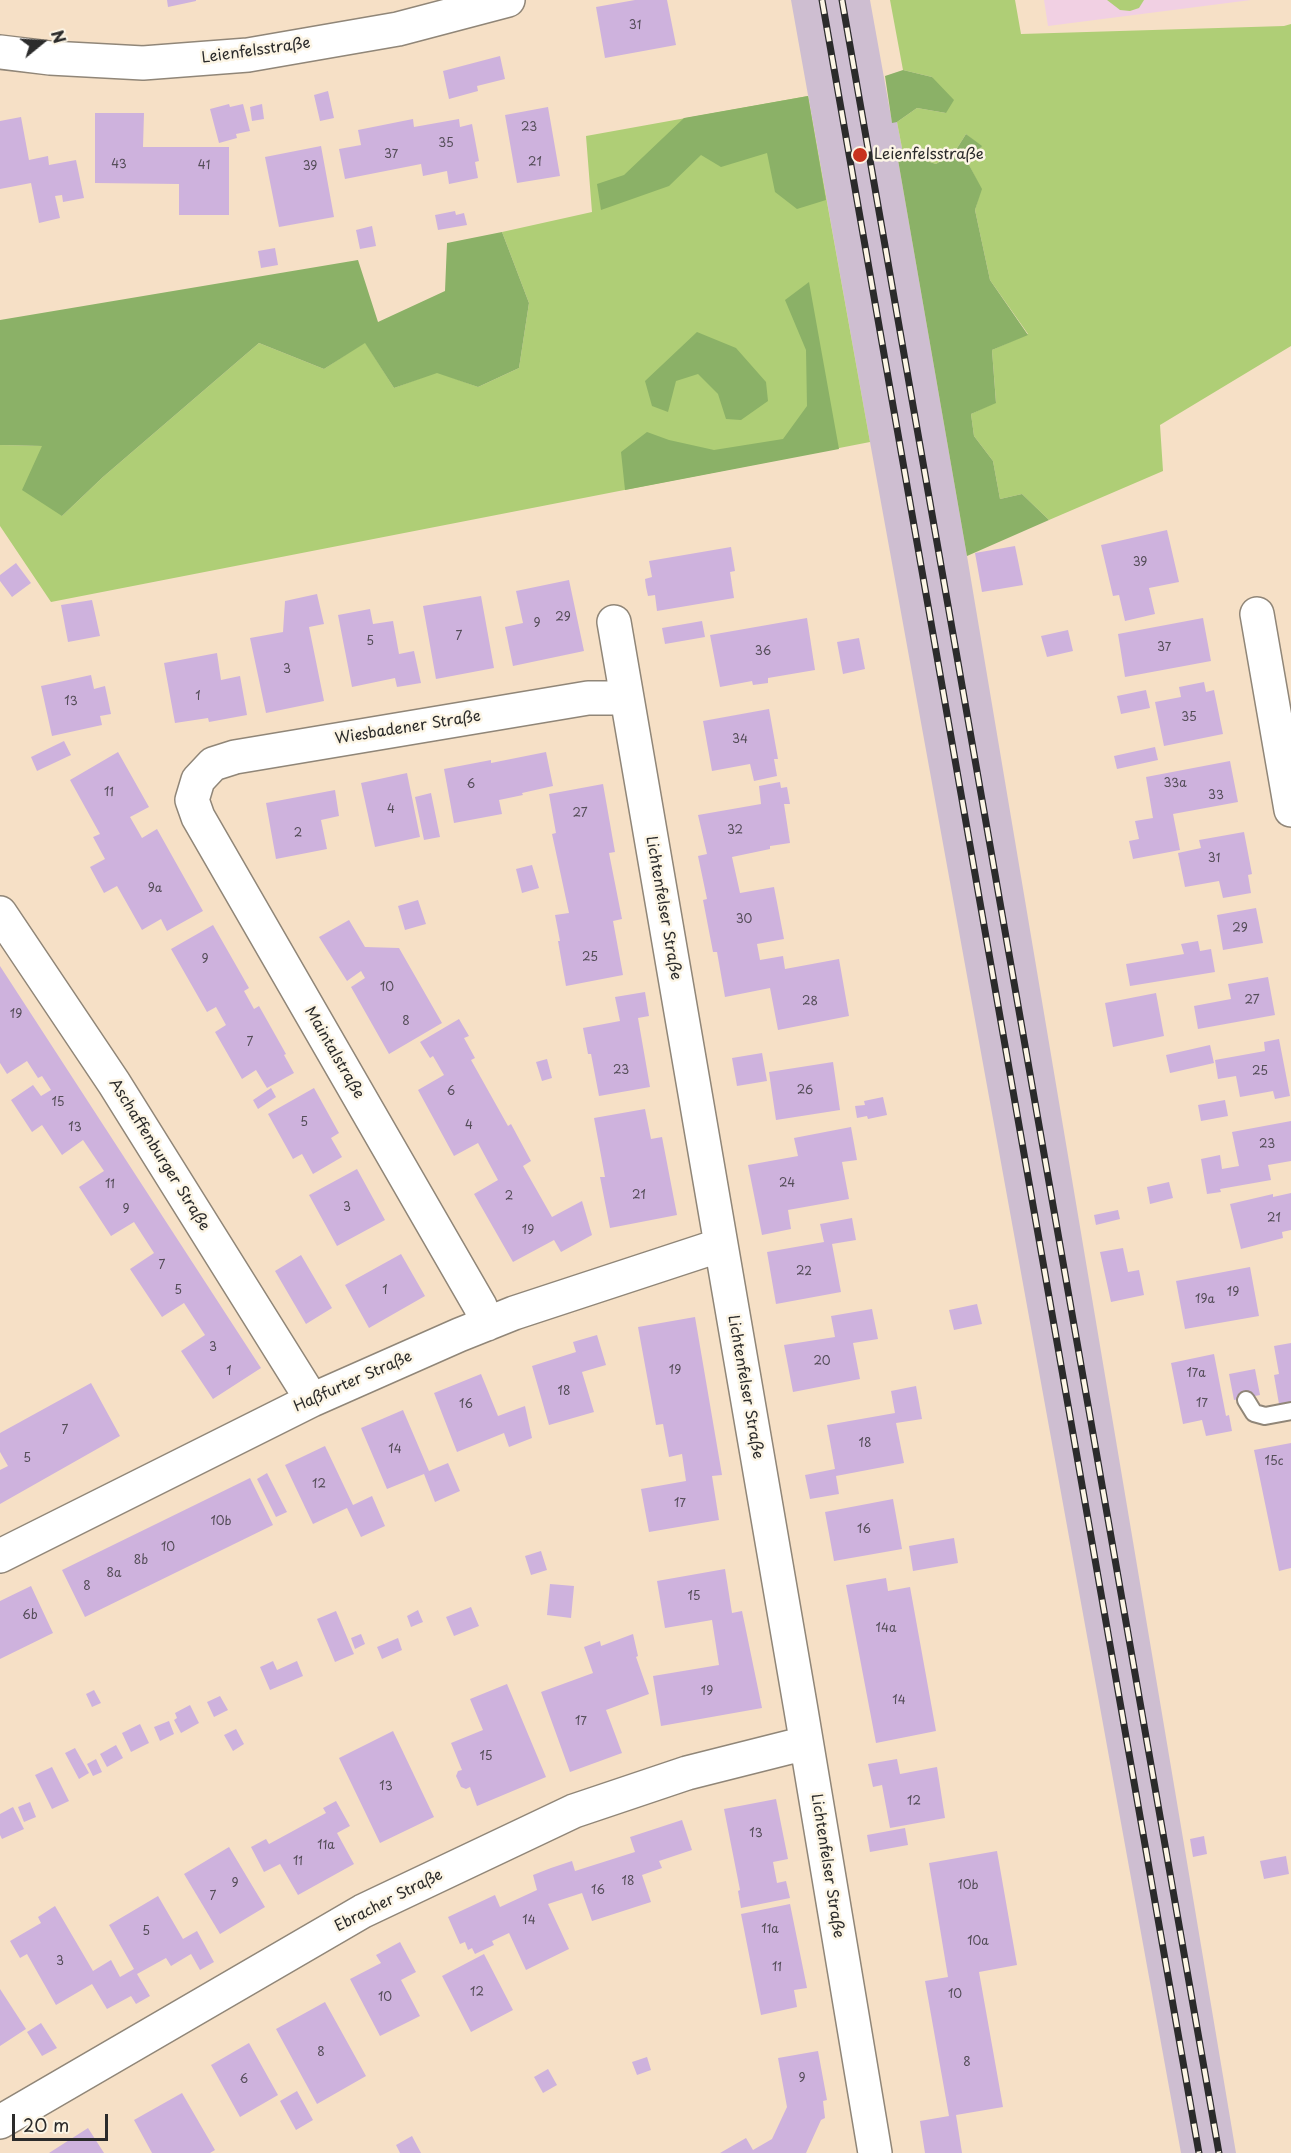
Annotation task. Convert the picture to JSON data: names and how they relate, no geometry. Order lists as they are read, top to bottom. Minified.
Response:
{"streets":{"street":["Leienfelsstraße","Wiesbadener Straße","Lichtenfelser Straße","Maintalstraße","Aschaffenburger Straße","Haßfurter Straße","Ebracher Straße"]},"crossings":[["Wiesbadener Straße","Lichtenfelser Straße"],["Wiesbadener Straße","Maintalstraße"],["Lichtenfelser Straße","Haßfurter Straße"],["Lichtenfelser Straße","Ebracher Straße"],["Maintalstraße","Haßfurter Straße"],["Aschaffenburger Straße","Haßfurter Straße"]],"places":["Leienfelsstraße"],"house_numbers":["31","23","35","37","21","43","41","39","39","29","9","7","5","37","36","3","1","13","35","34","33a","6","11","33","4","27","32","2","31","9a","30","29","25","9","10","27","28","19","8","7","23","25","26","6","15","5","4","13","23","24","11","21","2","3","9","21","19","7","22","5","1","19","19a","3","20","19","1","17a","18","17","16","7","18","14","5","15c","12","17","10b","16","10","8b","8a","8","15","6b","14a","19","14","17","15","13","12","13","11a","11","18","9","10b","16","7","14","11a","5","10a","3","11","12","10","10","8","8","9","6"],"scale_bar":"20 m","north":"right"}
